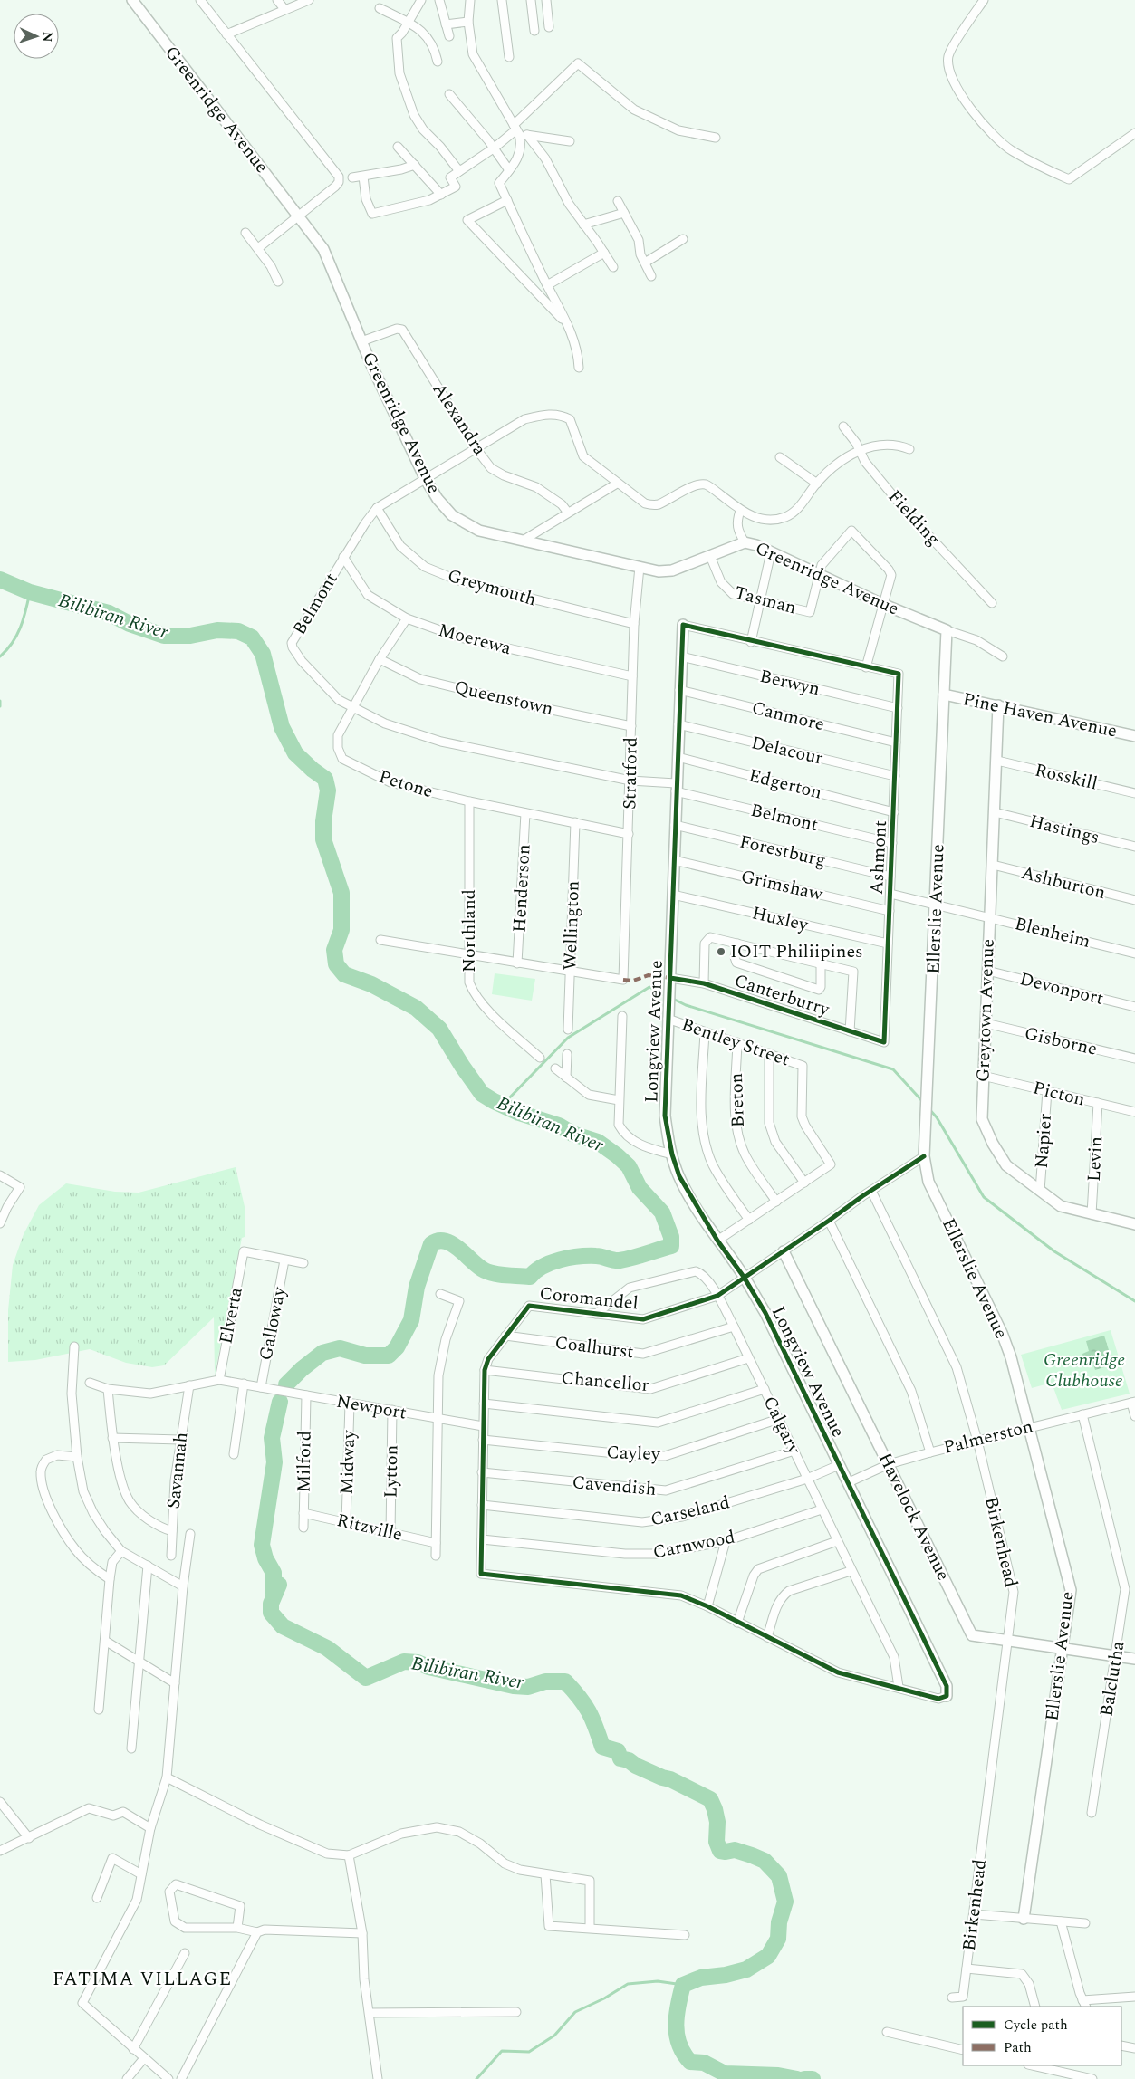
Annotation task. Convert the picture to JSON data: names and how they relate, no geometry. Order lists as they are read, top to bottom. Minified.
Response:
{"streets":{"street":["Greenridge Avenue","Alexandra","Fielding","Greymouth","Tasman","Belmont","Moerewa","Berwyn","Queenstown","Pine Haven Avenue","Canmore","Delacour","Stratford","Rosskill","Petone","Edgerton","Hastings","Forestburg","Ashmont","Ashburton","Grimshaw","Henderson","Ellerslie Avenue","Huxley","Wellington","Northland","Blenheim","Devonport","Canterburry","Greytown Avenue","Longview Avenue","Gisborne","Bentley Street","Picton","Breton","Napier","Levin","Coromandel","Elverta","Galloway","Coalhurst","Chancellor","Newport","Calgary","Palmerston","Cayley","Milford","Midway","Savannah","Lytton","Cavendish","Carseland","Havelock Avenue","Ritzville","Birkenhead","Carnwood","Balclutha"]},"crossings":[["Greenridge Avenue","Alexandra"],["Greenridge Avenue","Tasman"],["Greenridge Avenue","Belmont"],["Greenridge Avenue","Stratford"],["Greenridge Avenue","Ellerslie Avenue"],["Alexandra","Belmont"],["Greymouth","Belmont"],["Greymouth","Stratford"],["Tasman","Ashmont"],["Belmont","Moerewa"],["Belmont","Stratford"],["Belmont","Petone"],["Belmont","Ashmont"],["Belmont","Longview Avenue"],["Moerewa","Stratford"],["Moerewa","Petone"],["Berwyn","Ashmont"],["Berwyn","Longview Avenue"],["Queenstown","Stratford"],["Queenstown","Petone"],["Pine Haven Avenue","Ellerslie Avenue"],["Pine Haven Avenue","Greytown Avenue"],["Canmore","Ashmont"],["Canmore","Longview Avenue"],["Delacour","Ashmont"],["Delacour","Longview Avenue"],["Stratford","Petone"],["Stratford","Wellington"],["Rosskill","Greytown Avenue"],["Petone","Henderson"],["Petone","Wellington"],["Petone","Northland"],["Edgerton","Ashmont"],["Edgerton","Longview Avenue"],["Hastings","Greytown Avenue"],["Forestburg","Ashmont"],["Forestburg","Longview Avenue"],["Ashmont","Grimshaw"],["Ashmont","Huxley"],["Ashmont","Blenheim"],["Ashmont","Canterburry"],["Ashburton","Greytown Avenue"],["Grimshaw","Longview Avenue"],["Ellerslie Avenue","Blenheim"],["Ellerslie Avenue","Coromandel"],["Ellerslie Avenue","Palmerston"],["Ellerslie Avenue","Havelock Avenue"],["Huxley","Longview Avenue"],["Blenheim","Greytown Avenue"],["Devonport","Greytown Avenue"],["Canterburry","Longview Avenue"],["Greytown Avenue","Gisborne"],["Greytown Avenue","Picton"],["Greytown Avenue","Napier"],["Greytown Avenue","Levin"],["Longview Avenue","Bentley Street"],["Longview Avenue","Coromandel"],["Longview Avenue","Palmerston"],["Longview Avenue","Carseland"],["Bentley Street","Breton"],["Picton","Napier"],["Picton","Levin"],["Coromandel","Coalhurst"],["Coromandel","Chancellor"],["Coromandel","Newport"],["Coromandel","Calgary"],["Coromandel","Cayley"],["Coromandel","Cavendish"],["Coromandel","Carseland"],["Coromandel","Havelock Avenue"],["Coromandel","Birkenhead"],["Coromandel","Carnwood"],["Elverta","Galloway"],["Elverta","Newport"],["Galloway","Newport"],["Coalhurst","Calgary"],["Chancellor","Calgary"],["Newport","Milford"],["Newport","Midway"],["Newport","Savannah"],["Newport","Lytton"],["Calgary","Cayley"],["Calgary","Cavendish"],["Calgary","Carseland"],["Calgary","Carnwood"],["Palmerston","Havelock Avenue"],["Palmerston","Birkenhead"],["Palmerston","Balclutha"],["Milford","Ritzville"],["Midway","Ritzville"],["Lytton","Ritzville"],["Havelock Avenue","Birkenhead"],["Havelock Avenue","Balclutha"]],"districts":["FATIMA VILLAGE"],"water":["Bilibiran River"],"parks":["Greenridge Clubhouse"],"places":["IOIT Philiipines"],"legend":["Cycle path","Path"],"north":"right"}
